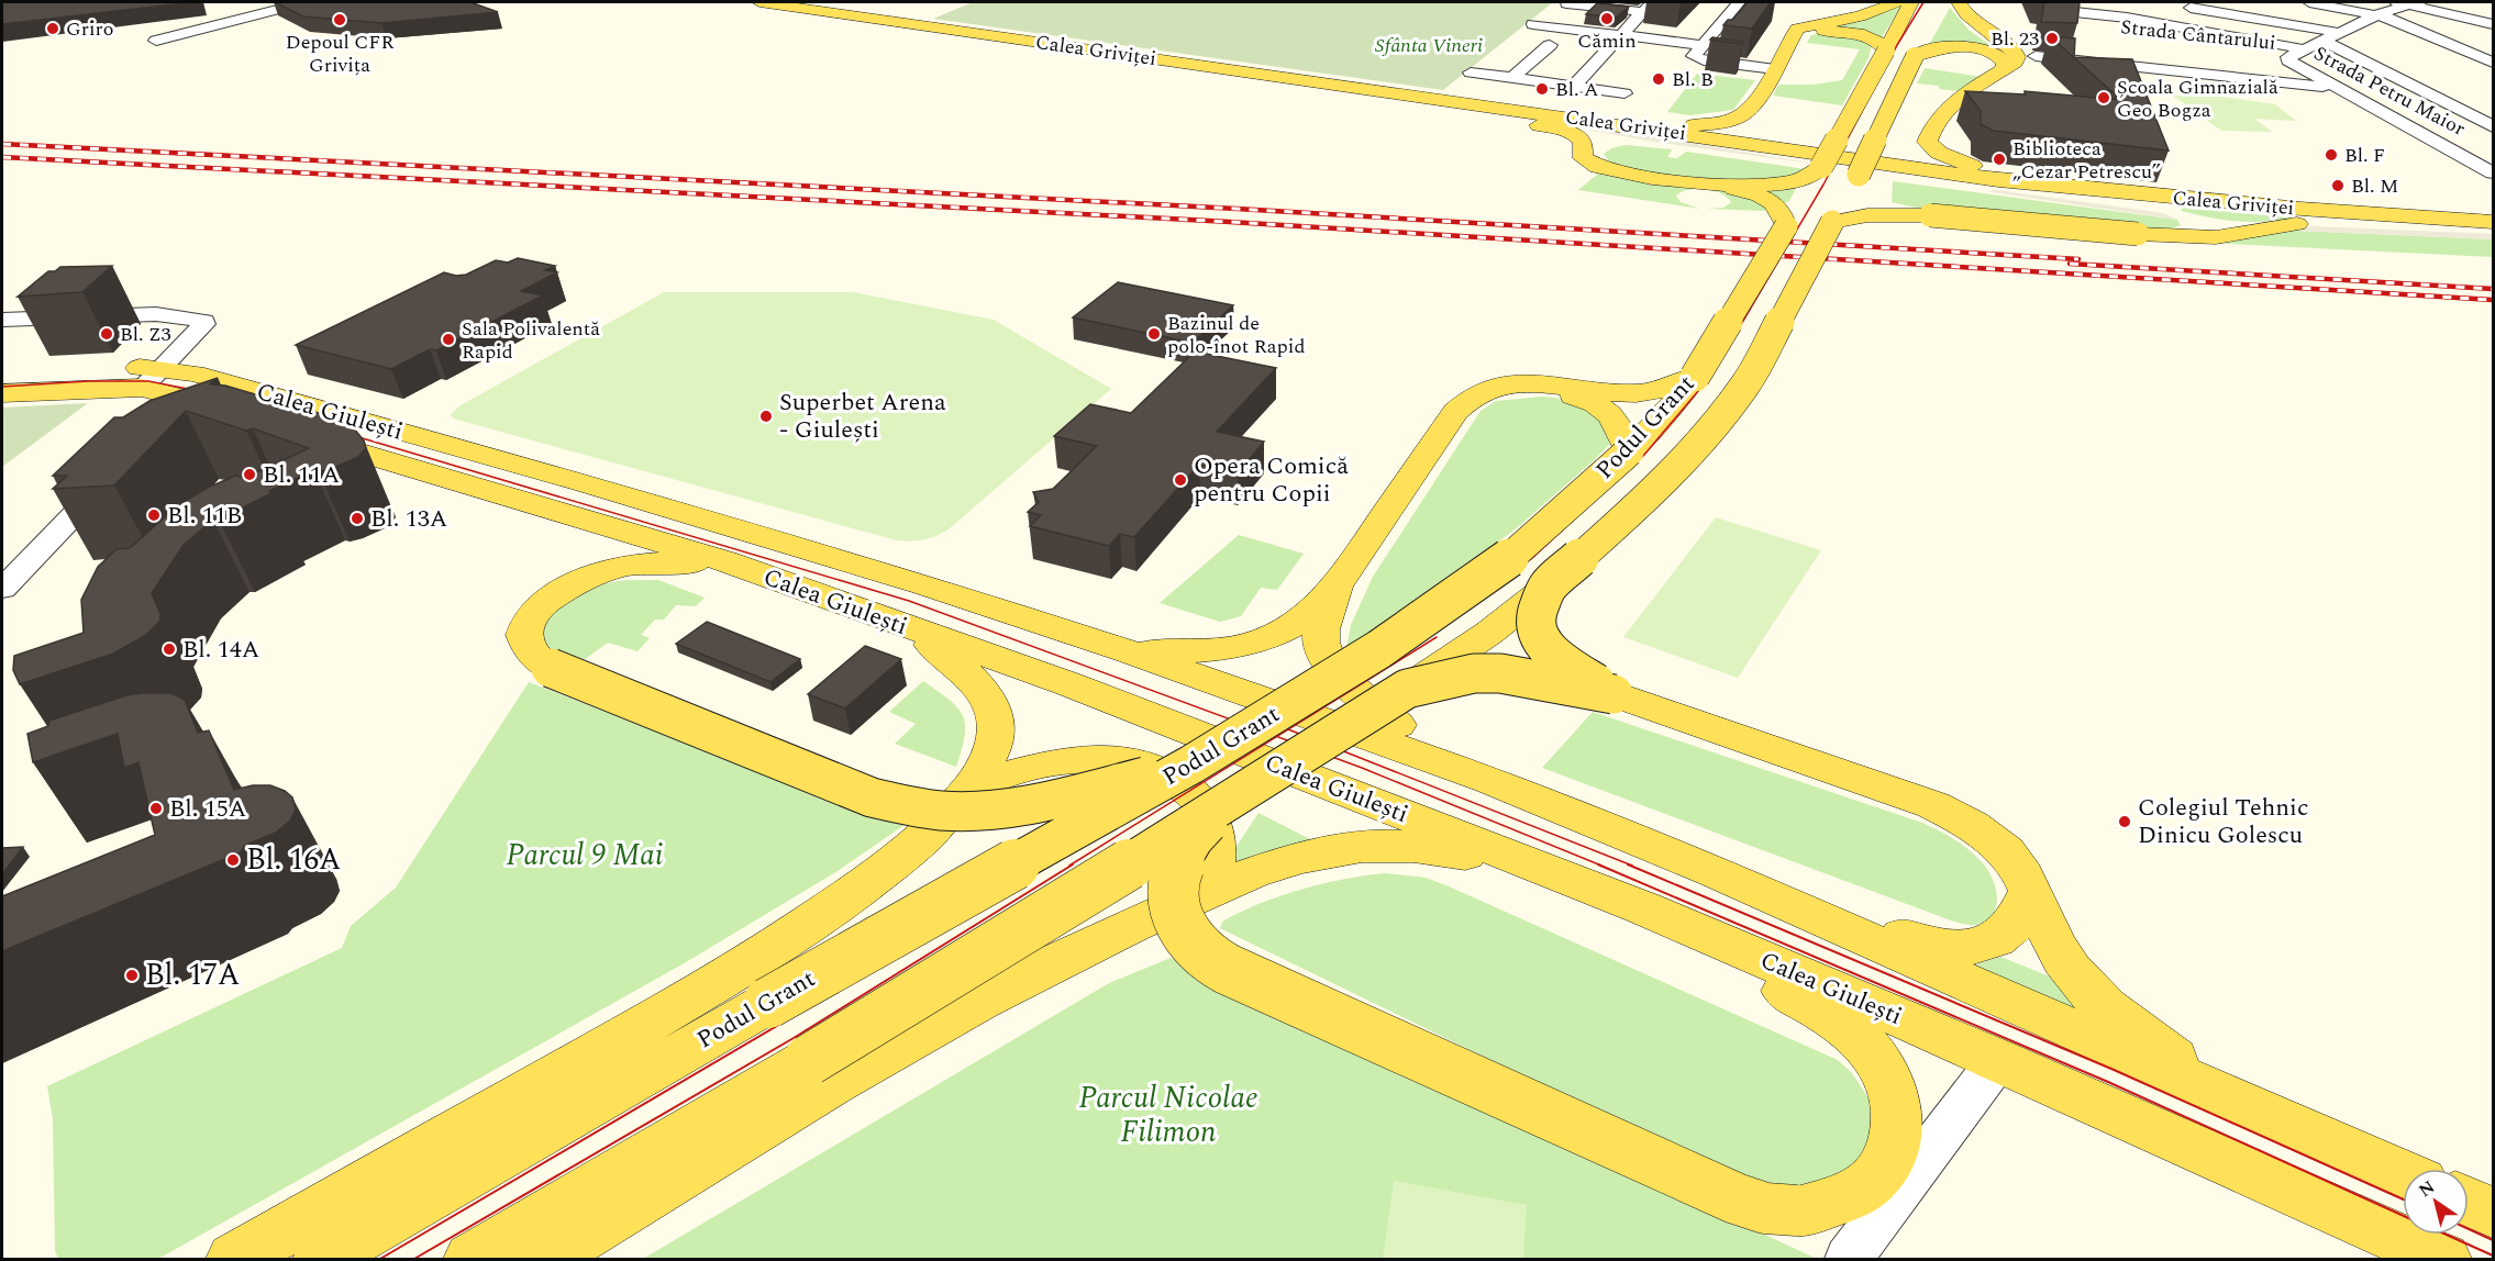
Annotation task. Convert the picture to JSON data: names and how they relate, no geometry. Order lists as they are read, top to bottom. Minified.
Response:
{"streets":{"main road":["Calea Griviței","Calea Giulești","Podul Grant"],"street":["Strada Petru Maior"]},"parks":["Sfânta Vineri","Parcul 9 Mai","Parcul Nicolae Filimon"],"places":["Cămin","Depoul CFR Grivița","Griro","Bl. 23","Bl. B","Bl. A","Școala Gimnazială Geo Bogza","Bl. F","Biblioteca „Cezar Petrescu”","Bl. M","Bl. Z3","Bazinul de polo-înot Rapid","Sala Polivalentă Rapid","Superbet Arena - Giulești","Bl. 11A","Opera Comică pentru Copii","Bl. 11B","Bl. 13A","Bl. 14A","Bl. 15A","Colegiul Tehnic Dinicu Golescu","Bl. 16A","Bl. 17A"],"north":"top left"}
